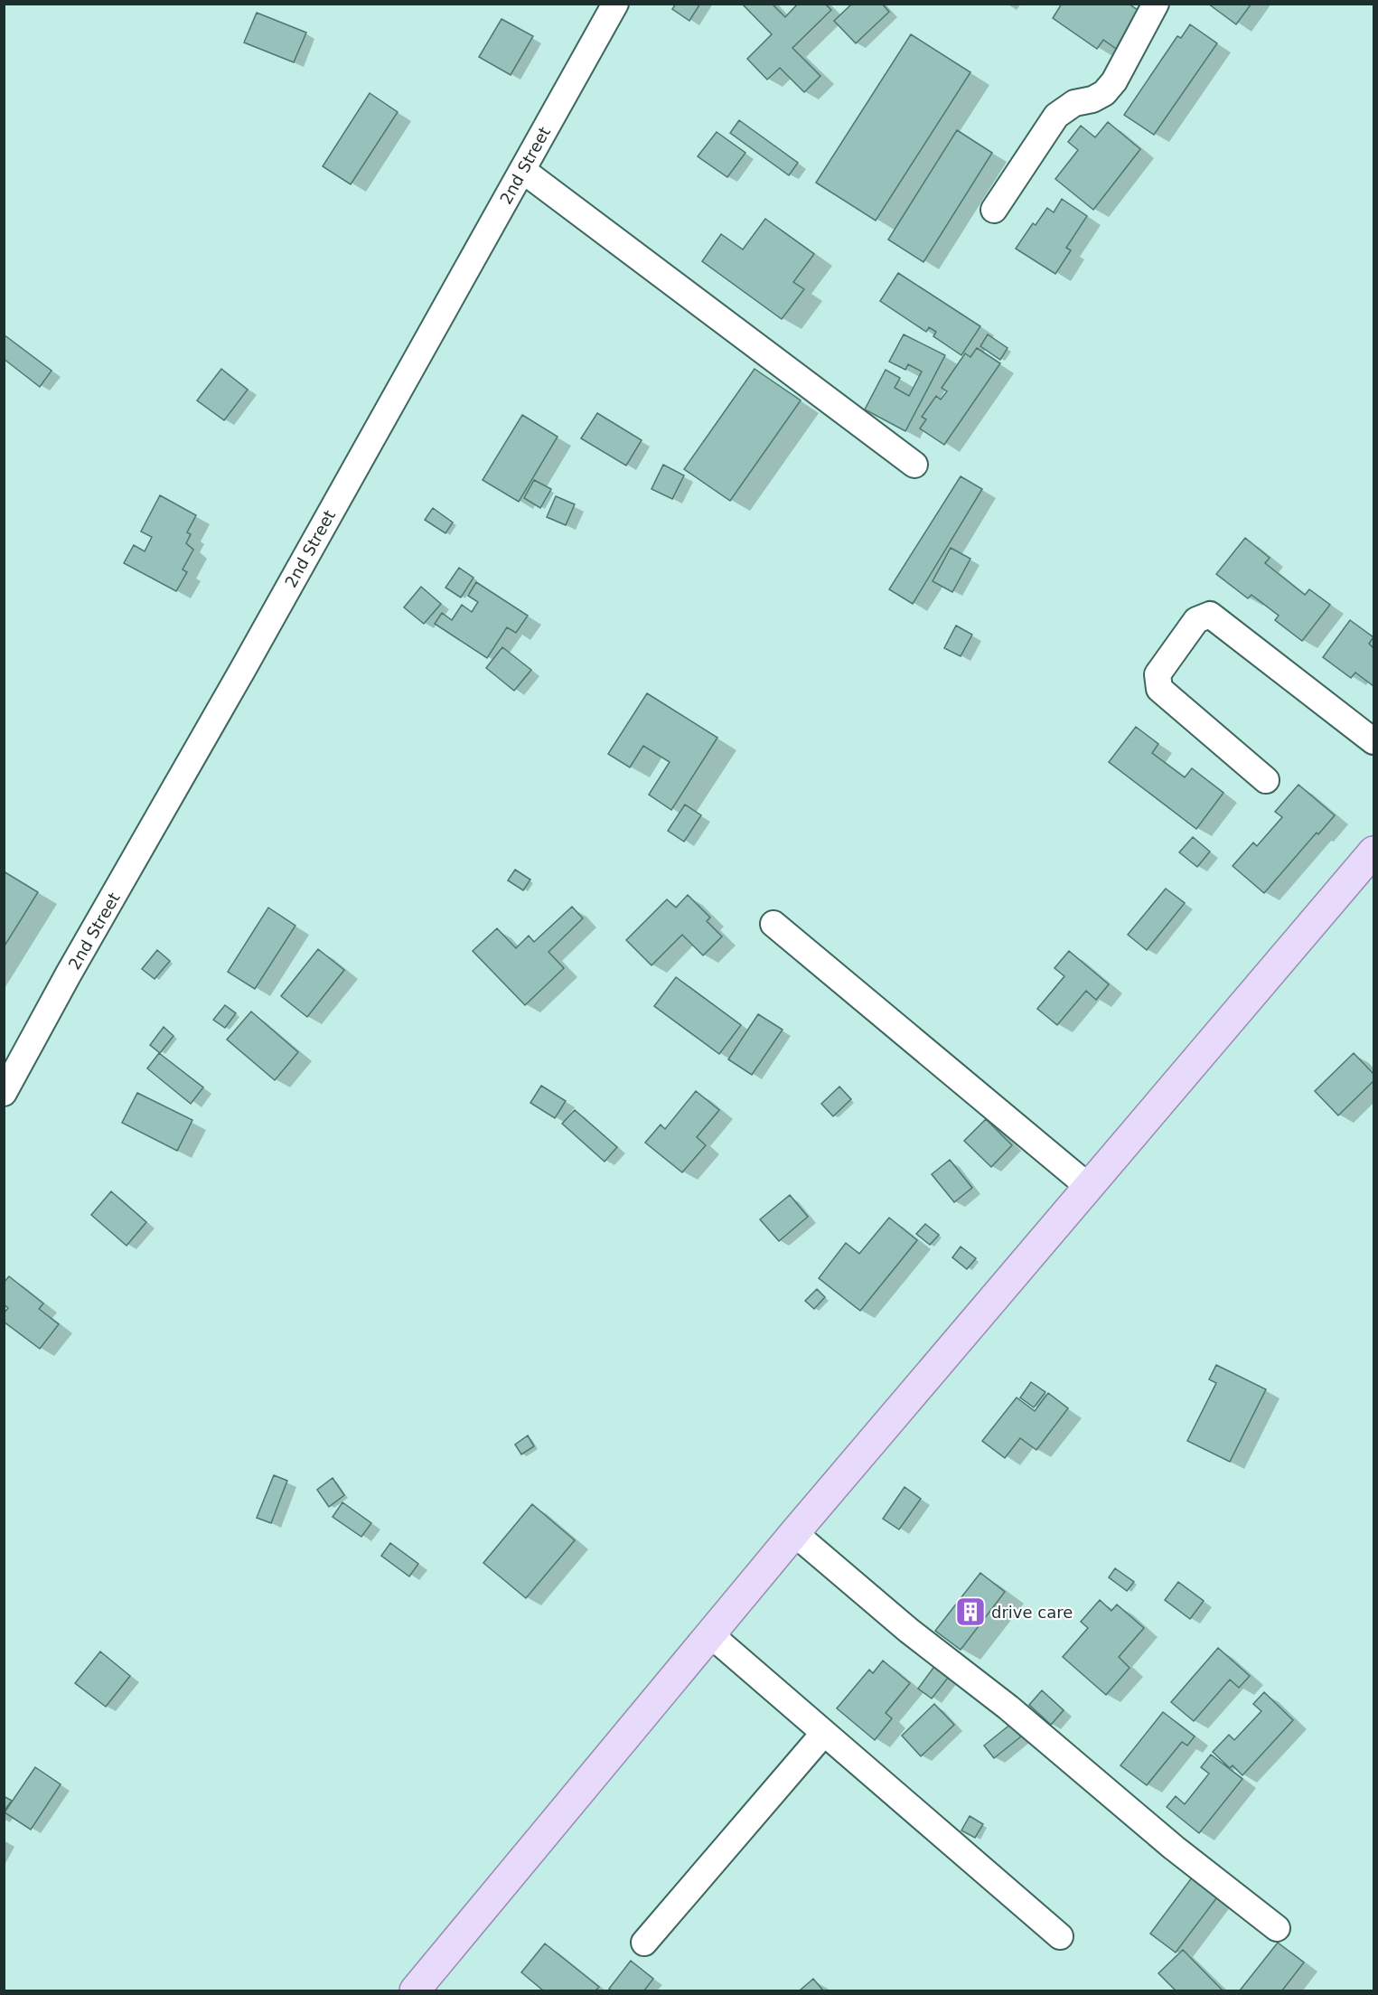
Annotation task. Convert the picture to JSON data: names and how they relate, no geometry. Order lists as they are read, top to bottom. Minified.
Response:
{"streets":{"street":["2nd Street"]},"places":{"building":["drive care"]}}
